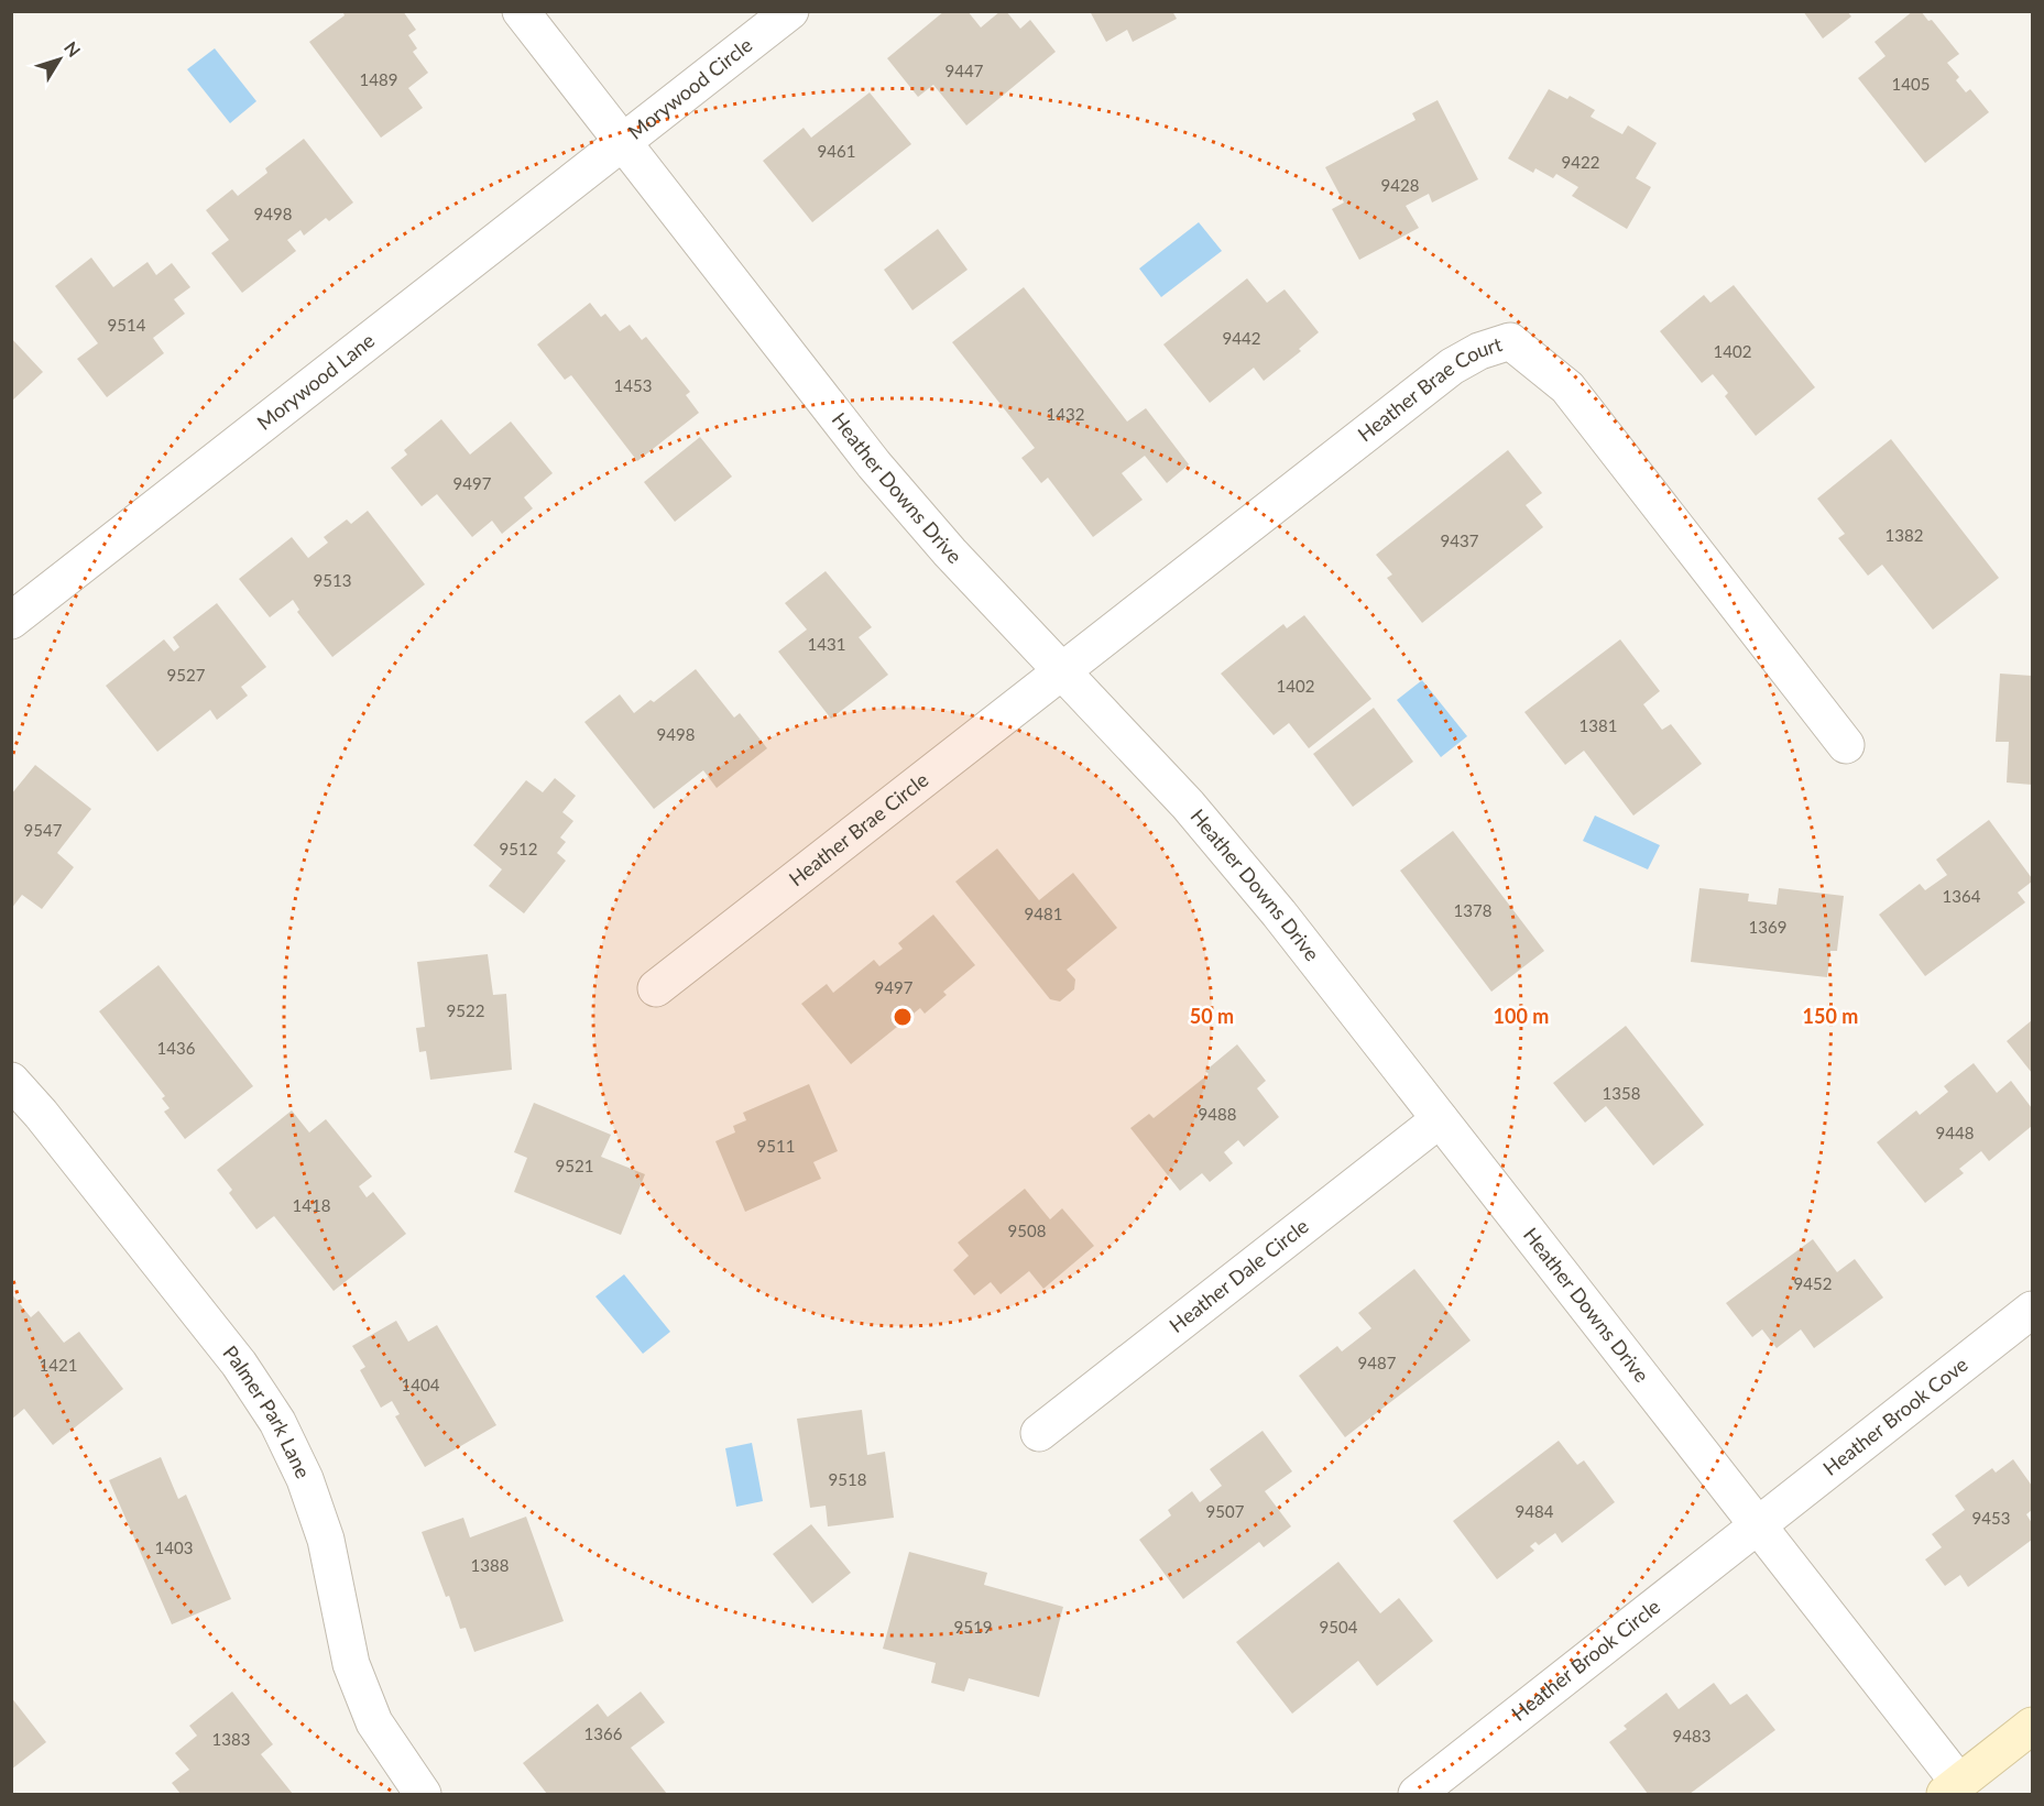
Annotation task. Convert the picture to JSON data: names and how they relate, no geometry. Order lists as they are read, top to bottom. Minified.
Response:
{"streets":{"street":["Morywood Circle","Morywood Lane","Heather Brae Court","Heather Downs Drive","Heather Brae Circle","Heather Dale Circle","Palmer Park Lane","Heather Brook Cove","Heather Brook Circle"]},"crossings":[["Morywood Circle","Morywood Lane"],["Morywood Circle","Heather Downs Drive"],["Morywood Lane","Heather Downs Drive"],["Heather Brae Court","Heather Downs Drive"],["Heather Brae Court","Heather Brae Circle"],["Heather Downs Drive","Heather Brae Circle"],["Heather Downs Drive","Heather Dale Circle"],["Heather Downs Drive","Heather Brook Cove"],["Heather Downs Drive","Heather Brook Circle"],["Heather Brook Cove","Heather Brook Circle"]],"house_numbers":["9447","1489","1405","9461","9422","9428","9498","9514","9442","1402","1453","1432","9497","1382","9437","9513","1431","9527","1402","1381","9498","9547","9512","1364","1378","9481","1369","9497","9522","1436","1358","9488","9448","9511","9521","1418","9508","9452","9487","1421","1404","9518","9507","9484","9453","1403","1388","9519","9504","1366","9483","1383"],"north":"top right","rings":["50 m","100 m","150 m"]}
